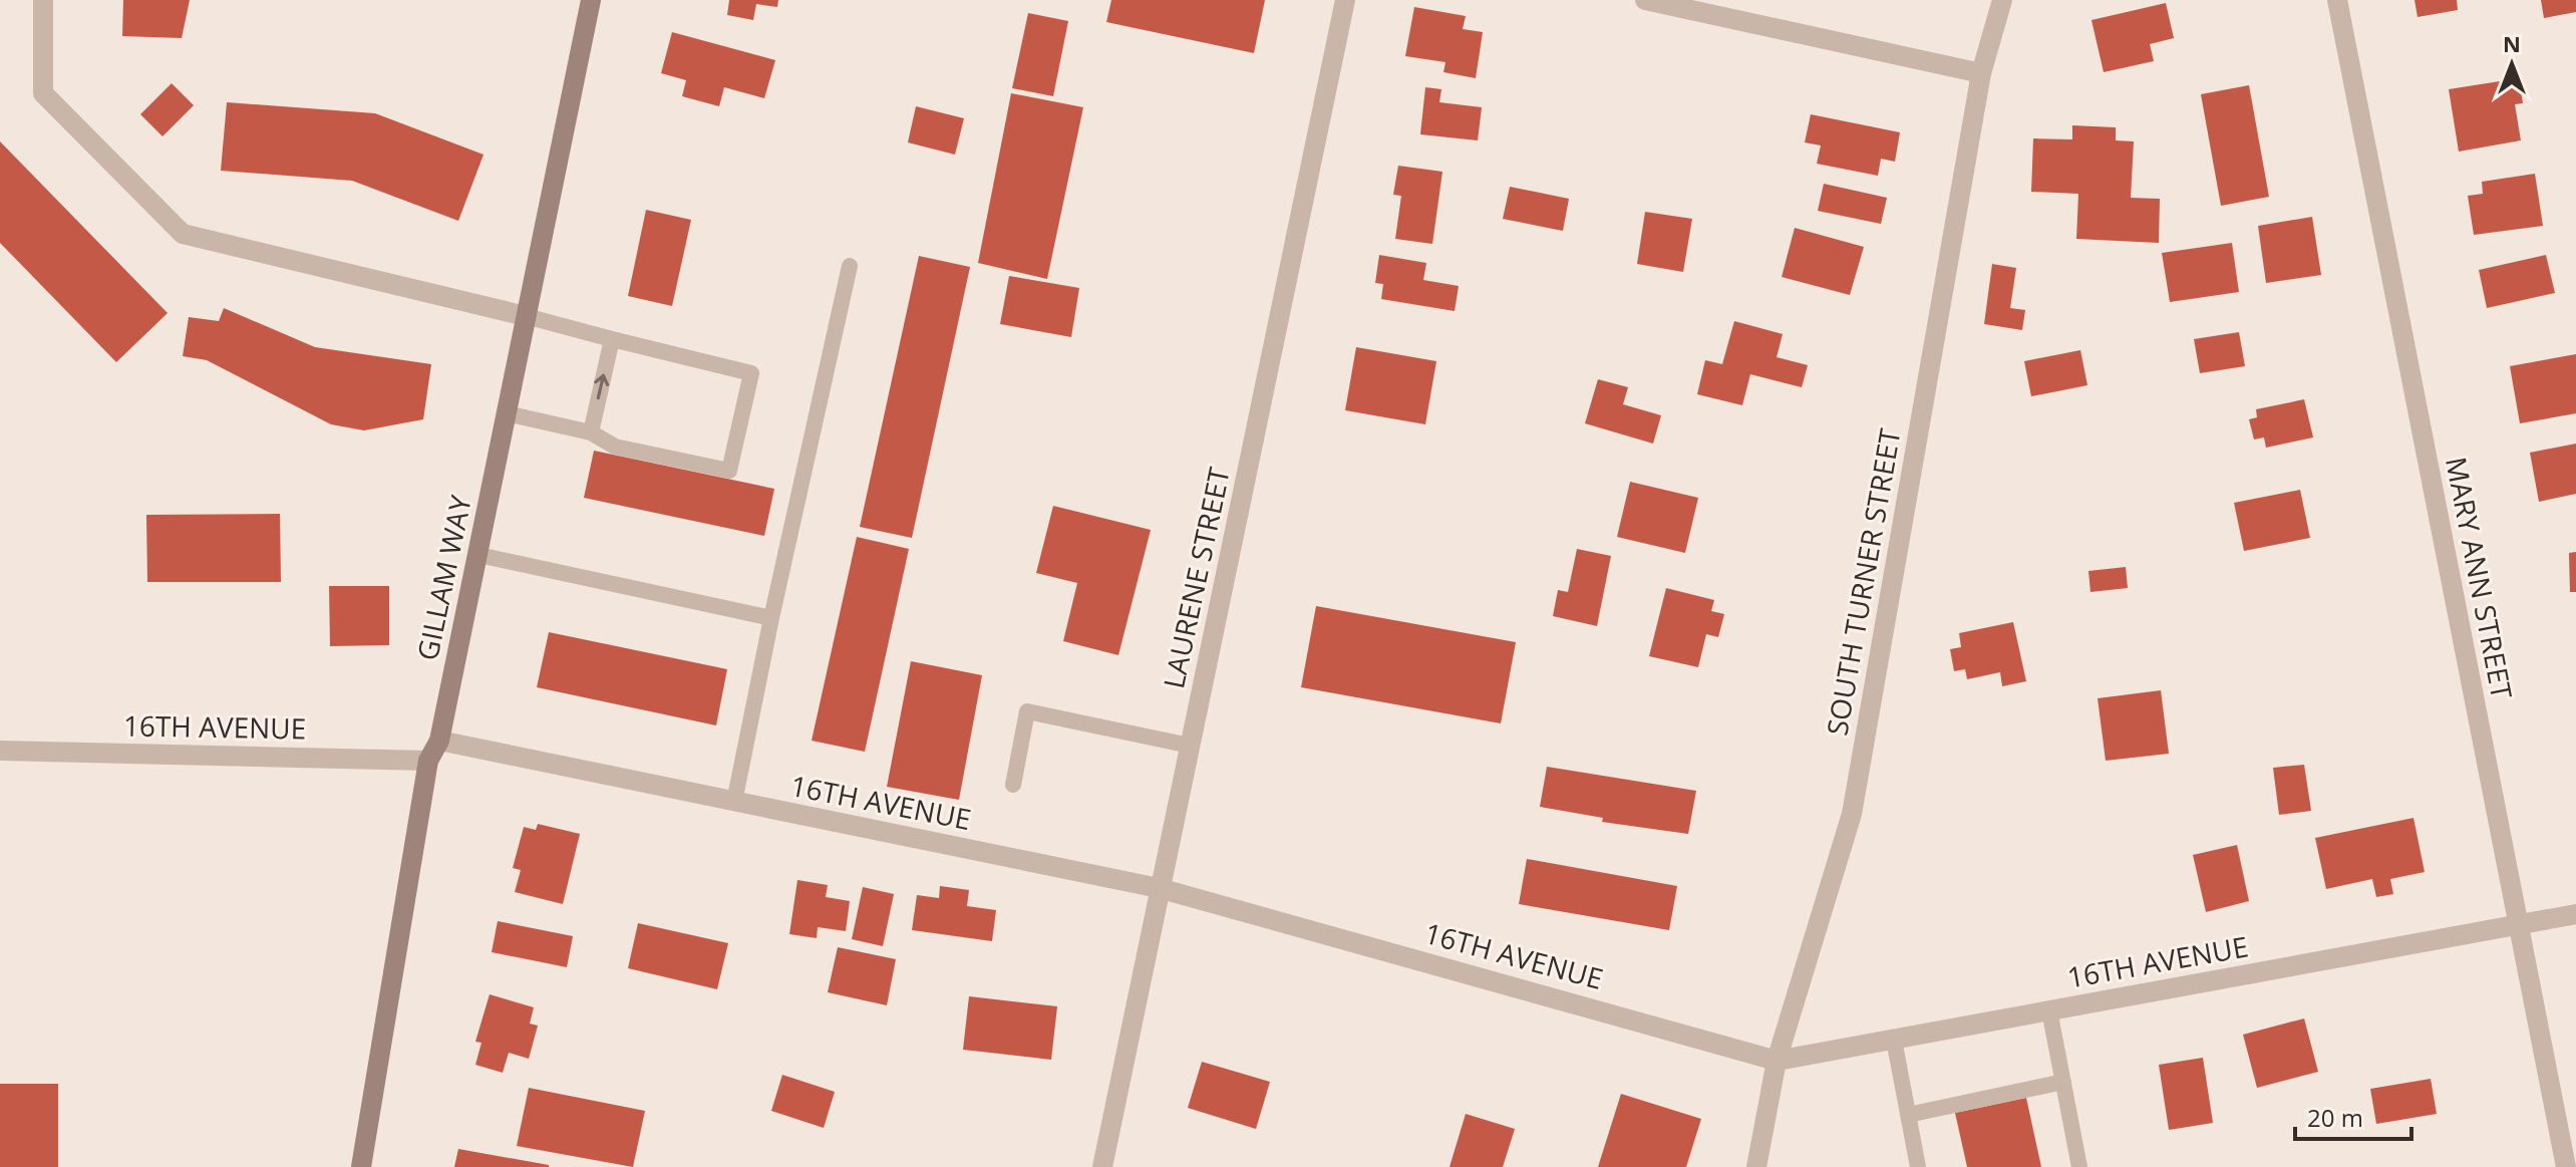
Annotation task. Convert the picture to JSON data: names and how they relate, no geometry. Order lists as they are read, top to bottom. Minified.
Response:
{"streets":{"street":["GILLAM WAY","LAURENE STREET","MARY ANN STREET","SOUTH TURNER STREET","16TH AVENUE"]},"crossings":[["GILLAM WAY","16TH AVENUE"],["LAURENE STREET","16TH AVENUE"],["MARY ANN STREET","16TH AVENUE"],["SOUTH TURNER STREET","16TH AVENUE"]],"scale_bar":"20 m","north":"top"}
